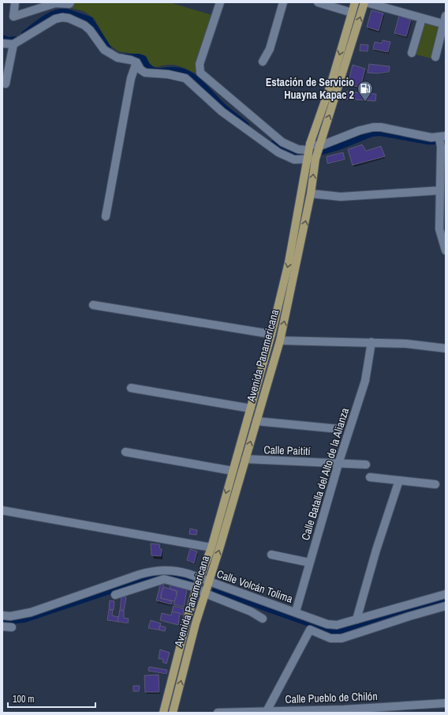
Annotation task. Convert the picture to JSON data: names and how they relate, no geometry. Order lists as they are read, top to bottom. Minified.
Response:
{"streets":{"main road":["Avenida Panamericana"],"street":["Calle Paitití","Calle Batalla del Alto de la Alianza","Calle Volcán Tolima","Calle Pueblo de Chilón"]},"crossings":[["Avenida Panamericana","Calle Paitití"],["Avenida Panamericana","Calle Volcán Tolima"],["Calle Paitití","Calle Batalla del Alto de la Alianza"],["Calle Batalla del Alto de la Alianza","Calle Volcán Tolima"]],"places":{"fuel station":["Estación de Servicio Huayna Kapac 2"]},"scale_bar":"100 m"}
